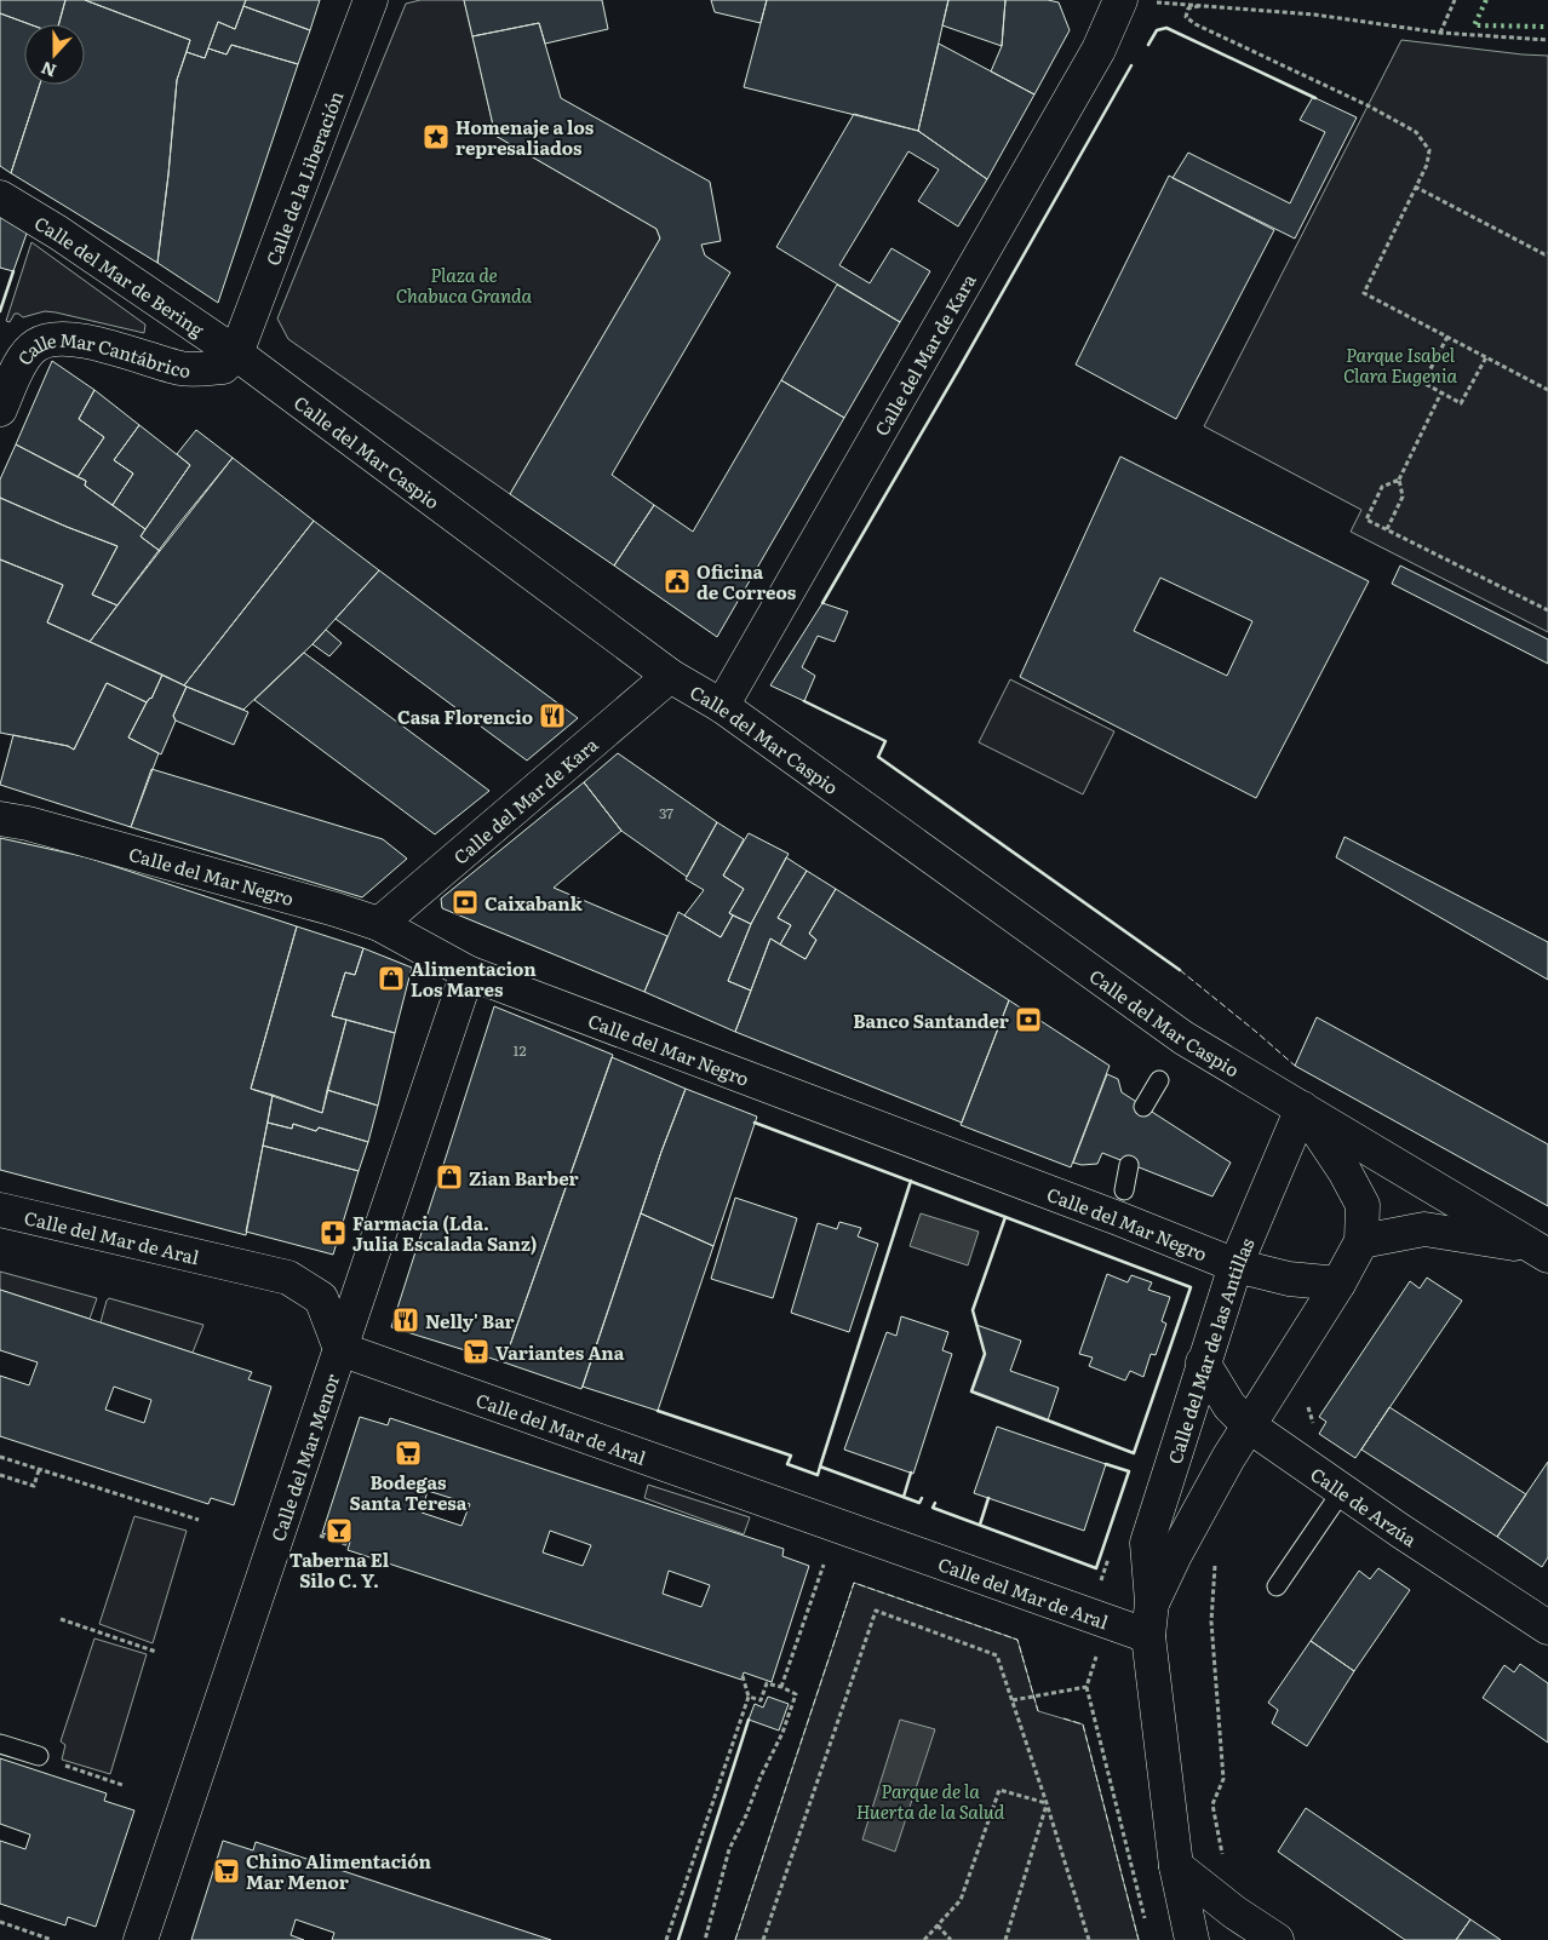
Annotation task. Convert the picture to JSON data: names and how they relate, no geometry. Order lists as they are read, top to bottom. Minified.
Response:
{"streets":{"street":["Calle de la Liberación","Calle del Mar de Bering","Calle del Mar de Kara","Calle Mar Cantábrico","Calle del Mar Caspio","Calle del Mar Negro","Calle del Mar de Aral","Calle del Mar de las Antillas","Calle del Mar Menor","Calle de Arzúa"]},"crossings":[["Calle de la Liberación","Calle del Mar de Bering"],["Calle de la Liberación","Calle Mar Cantábrico"],["Calle de la Liberación","Calle del Mar Caspio"],["Calle del Mar de Bering","Calle Mar Cantábrico"],["Calle del Mar de Bering","Calle del Mar Caspio"],["Calle del Mar de Kara","Calle del Mar Caspio"],["Calle del Mar de Kara","Calle del Mar Negro"],["Calle Mar Cantábrico","Calle del Mar Caspio"],["Calle del Mar Caspio","Calle del Mar de las Antillas"],["Calle del Mar Negro","Calle del Mar de las Antillas"],["Calle del Mar Negro","Calle del Mar Menor"],["Calle del Mar de Aral","Calle del Mar de las Antillas"],["Calle del Mar de Aral","Calle del Mar Menor"],["Calle del Mar de las Antillas","Calle de Arzúa"]],"parks":["Plaza de Chabuca Granda","Parque Isabel Clara Eugenia","Parque de la Huerta de la Salud"],"places":{"place":["Homenaje a los represaliados"],"public building":["Oficina de Correos"],"restaurant":["Casa Florencio","Nelly' Bar"],"bank":["Caixabank","Banco Santander"],"shop":["Alimentacion Los Mares","Zian Barber"],"pharmacy":["Farmacia (Lda. Julia Escalada Sanz)"],"supermarket":["Variantes Ana","Bodegas Santa Teresa","Chino Alimentación Mar Menor"],"bar":["Taberna El Silo C. Y."]},"house_numbers":["37","12"],"north":"bottom"}
